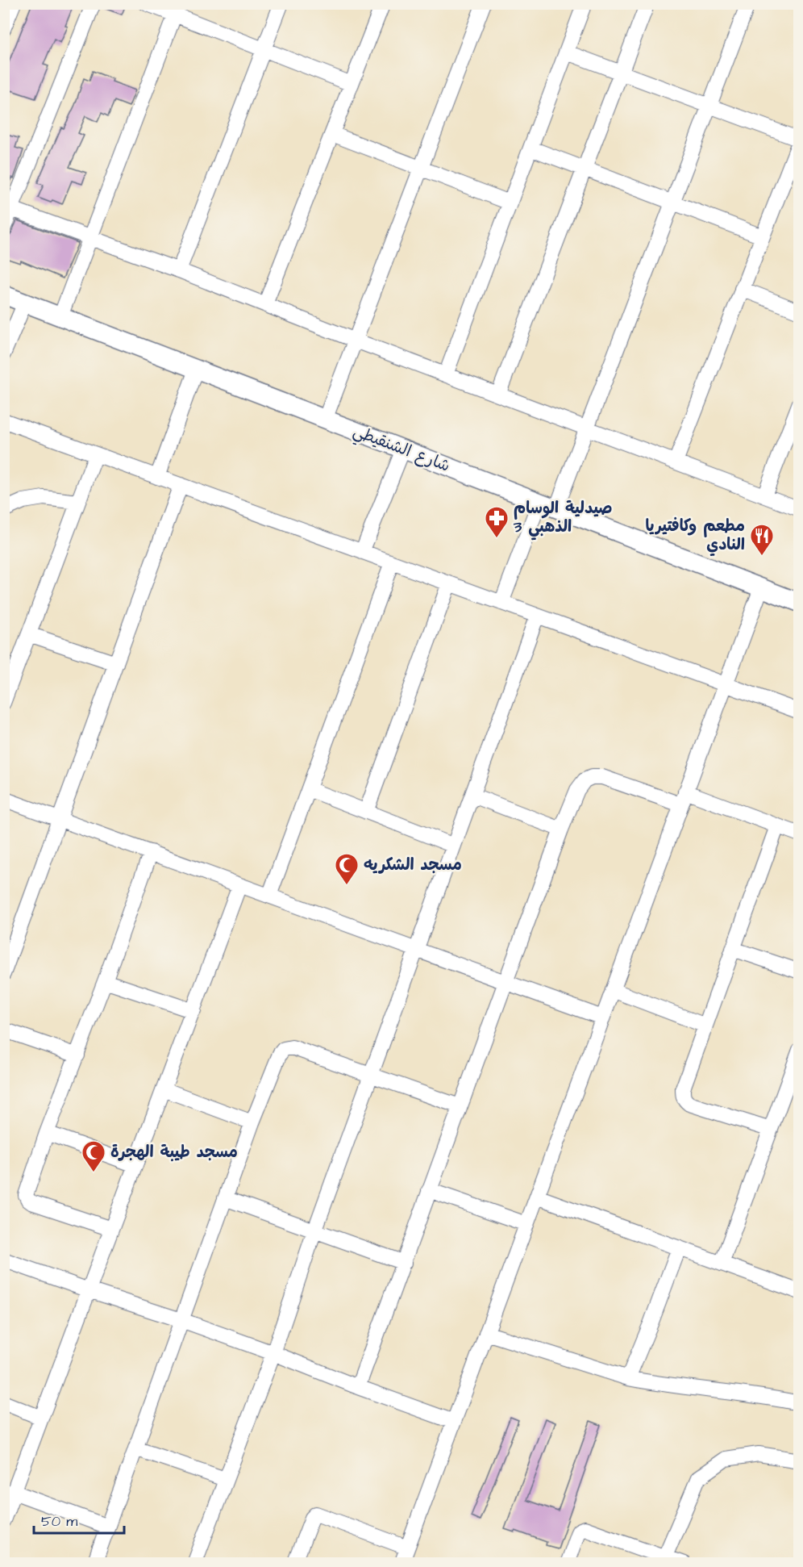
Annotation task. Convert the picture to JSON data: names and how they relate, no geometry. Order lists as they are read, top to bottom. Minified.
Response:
{"streets":{"street":["شارع الشنقيطي"]},"places":{"pharmacy":["صيدلية الوسام الذهبي 3"],"restaurant":["مطعم وكافتيريا النادي"],"mosque":["مسجد الشكريه","مسجد طيبة الهجرة"]},"scale_bar":"50 m"}
